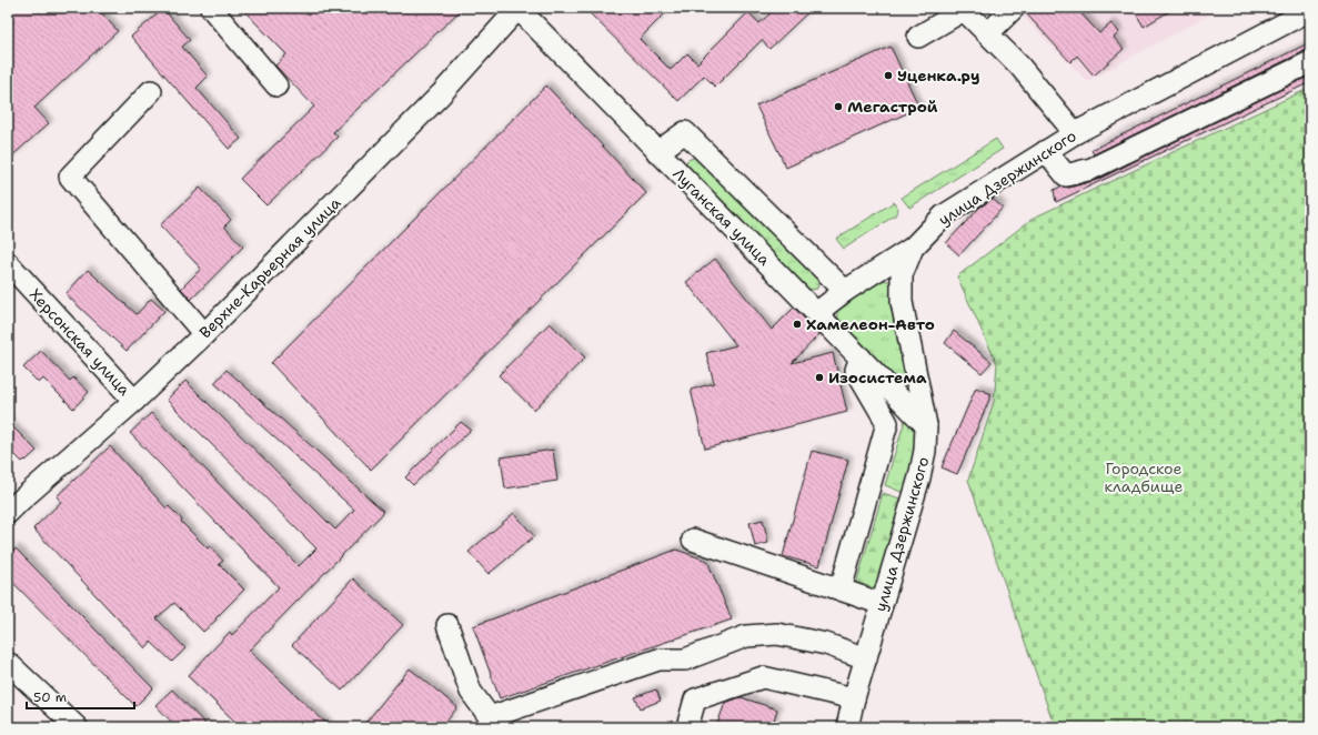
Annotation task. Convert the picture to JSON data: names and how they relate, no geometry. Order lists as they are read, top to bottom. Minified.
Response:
{"streets":{"street":["улица Дзержинского","Луганская улица","Верхне-Карьерная улица","Херсонская улица"]},"crossings":[["улица Дзержинского","Луганская улица"],["Луганская улица","Верхне-Карьерная улица"],["Верхне-Карьерная улица","Херсонская улица"]],"parks":["Городское кладбище"],"places":["Уценка.ру","Мегастрой","Хамелеон-Авто","Изосистема"],"scale_bar":"50 m"}
